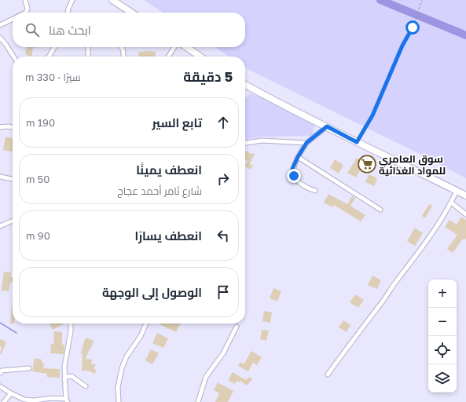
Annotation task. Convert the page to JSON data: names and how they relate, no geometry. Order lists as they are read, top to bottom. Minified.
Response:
{"places":{"supermarket":["سوق العامري للمواد الغذائية"]},"page":{"search":"ابحث هنا","heading":["5 دقيقة","سيرًا · 330 m"],"list":[["تابع السير","190 m"],["انعطف يمينًا","شارع ثامر أحمد عجاج","50 m"],["انعطف يسارًا","90 m"],"الوصول إلى الوجهة"],"map_buttons":["+","−"]}}
